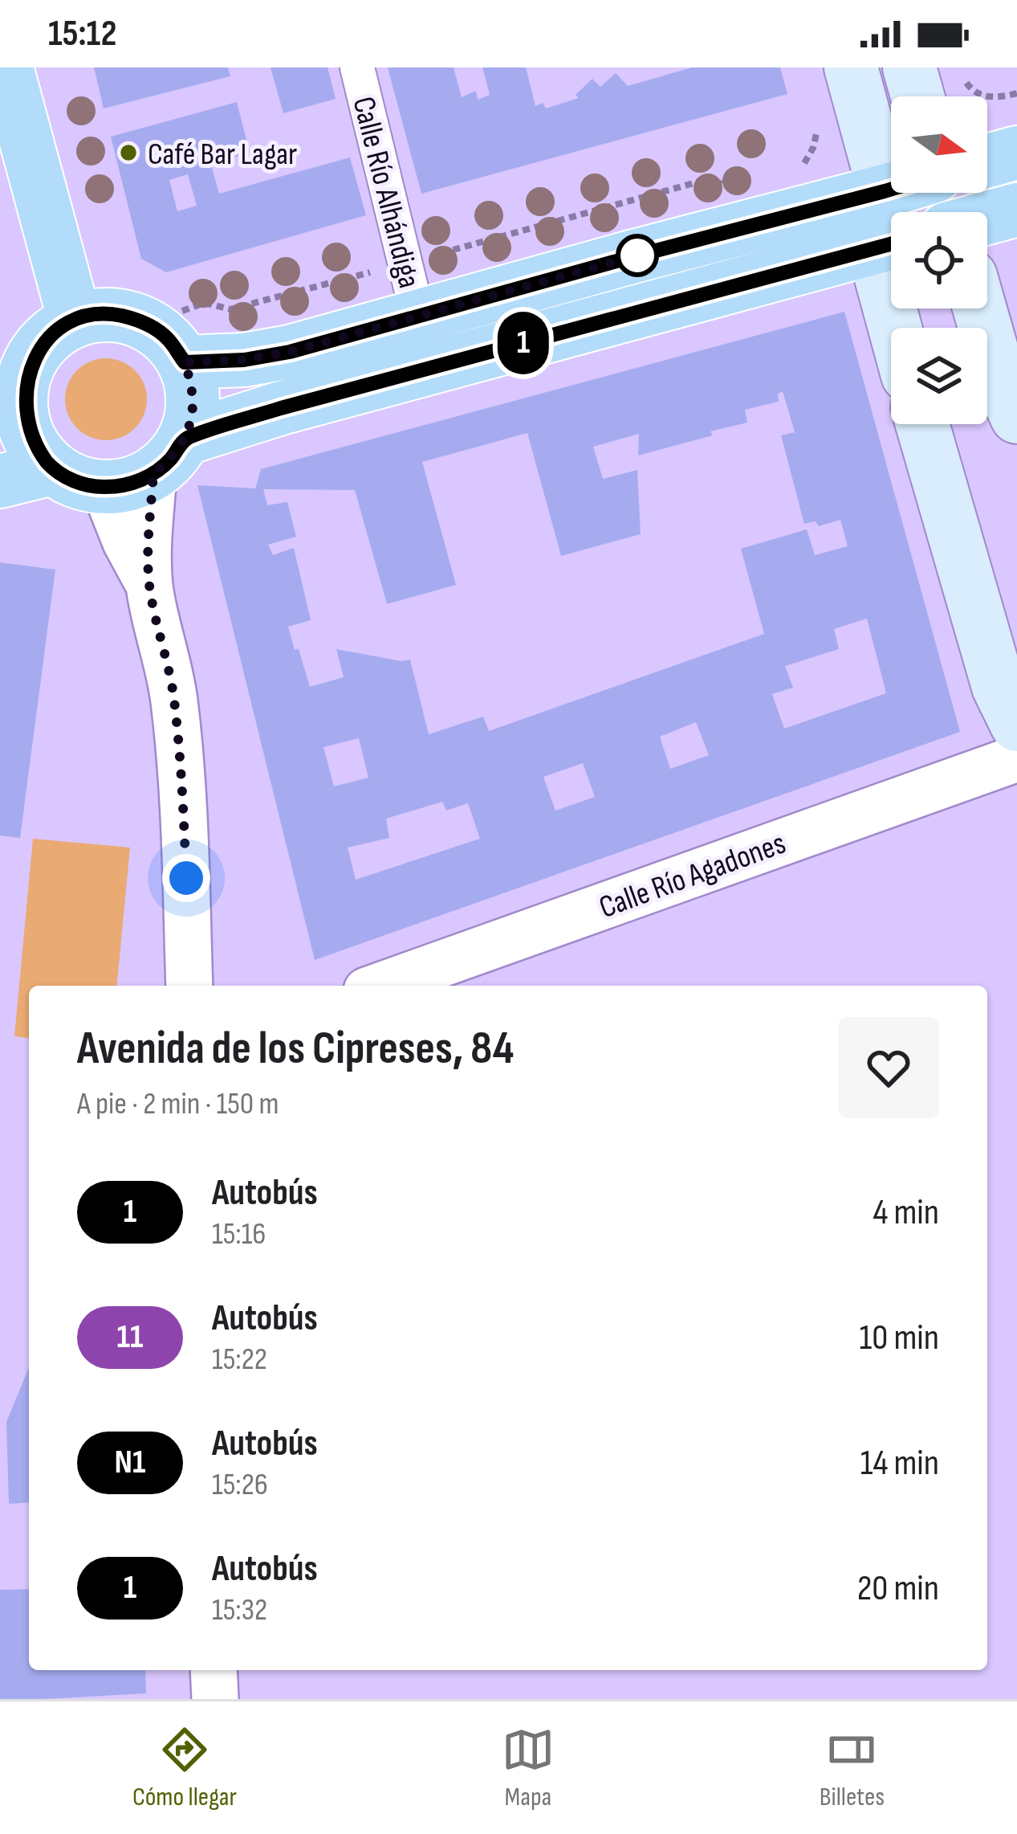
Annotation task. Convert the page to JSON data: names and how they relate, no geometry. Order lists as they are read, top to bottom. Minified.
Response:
{"streets":{"street":["Calle Río Alhándiga","Calle Río Agadones"]},"places":["Café Bar Lagar"],"lines":["bus line 1"],"north":"right","page":{"status":"15:12","on_map":"1","heading":["Avenida de los Cipreses, 84","A pie · 2 min · 150 m"],"list":[{"mark":"1","name":"Autobús","note":"15:16","value":"4 min"},{"mark":"11","name":"Autobús","note":"15:22","value":"10 min"},{"mark":"N1","name":"Autobús","note":"15:26","value":"14 min"},{"mark":"1","name":"Autobús","note":"15:32","value":"20 min"}],"tabs":["Cómo llegar","Mapa","Billetes"]}}
